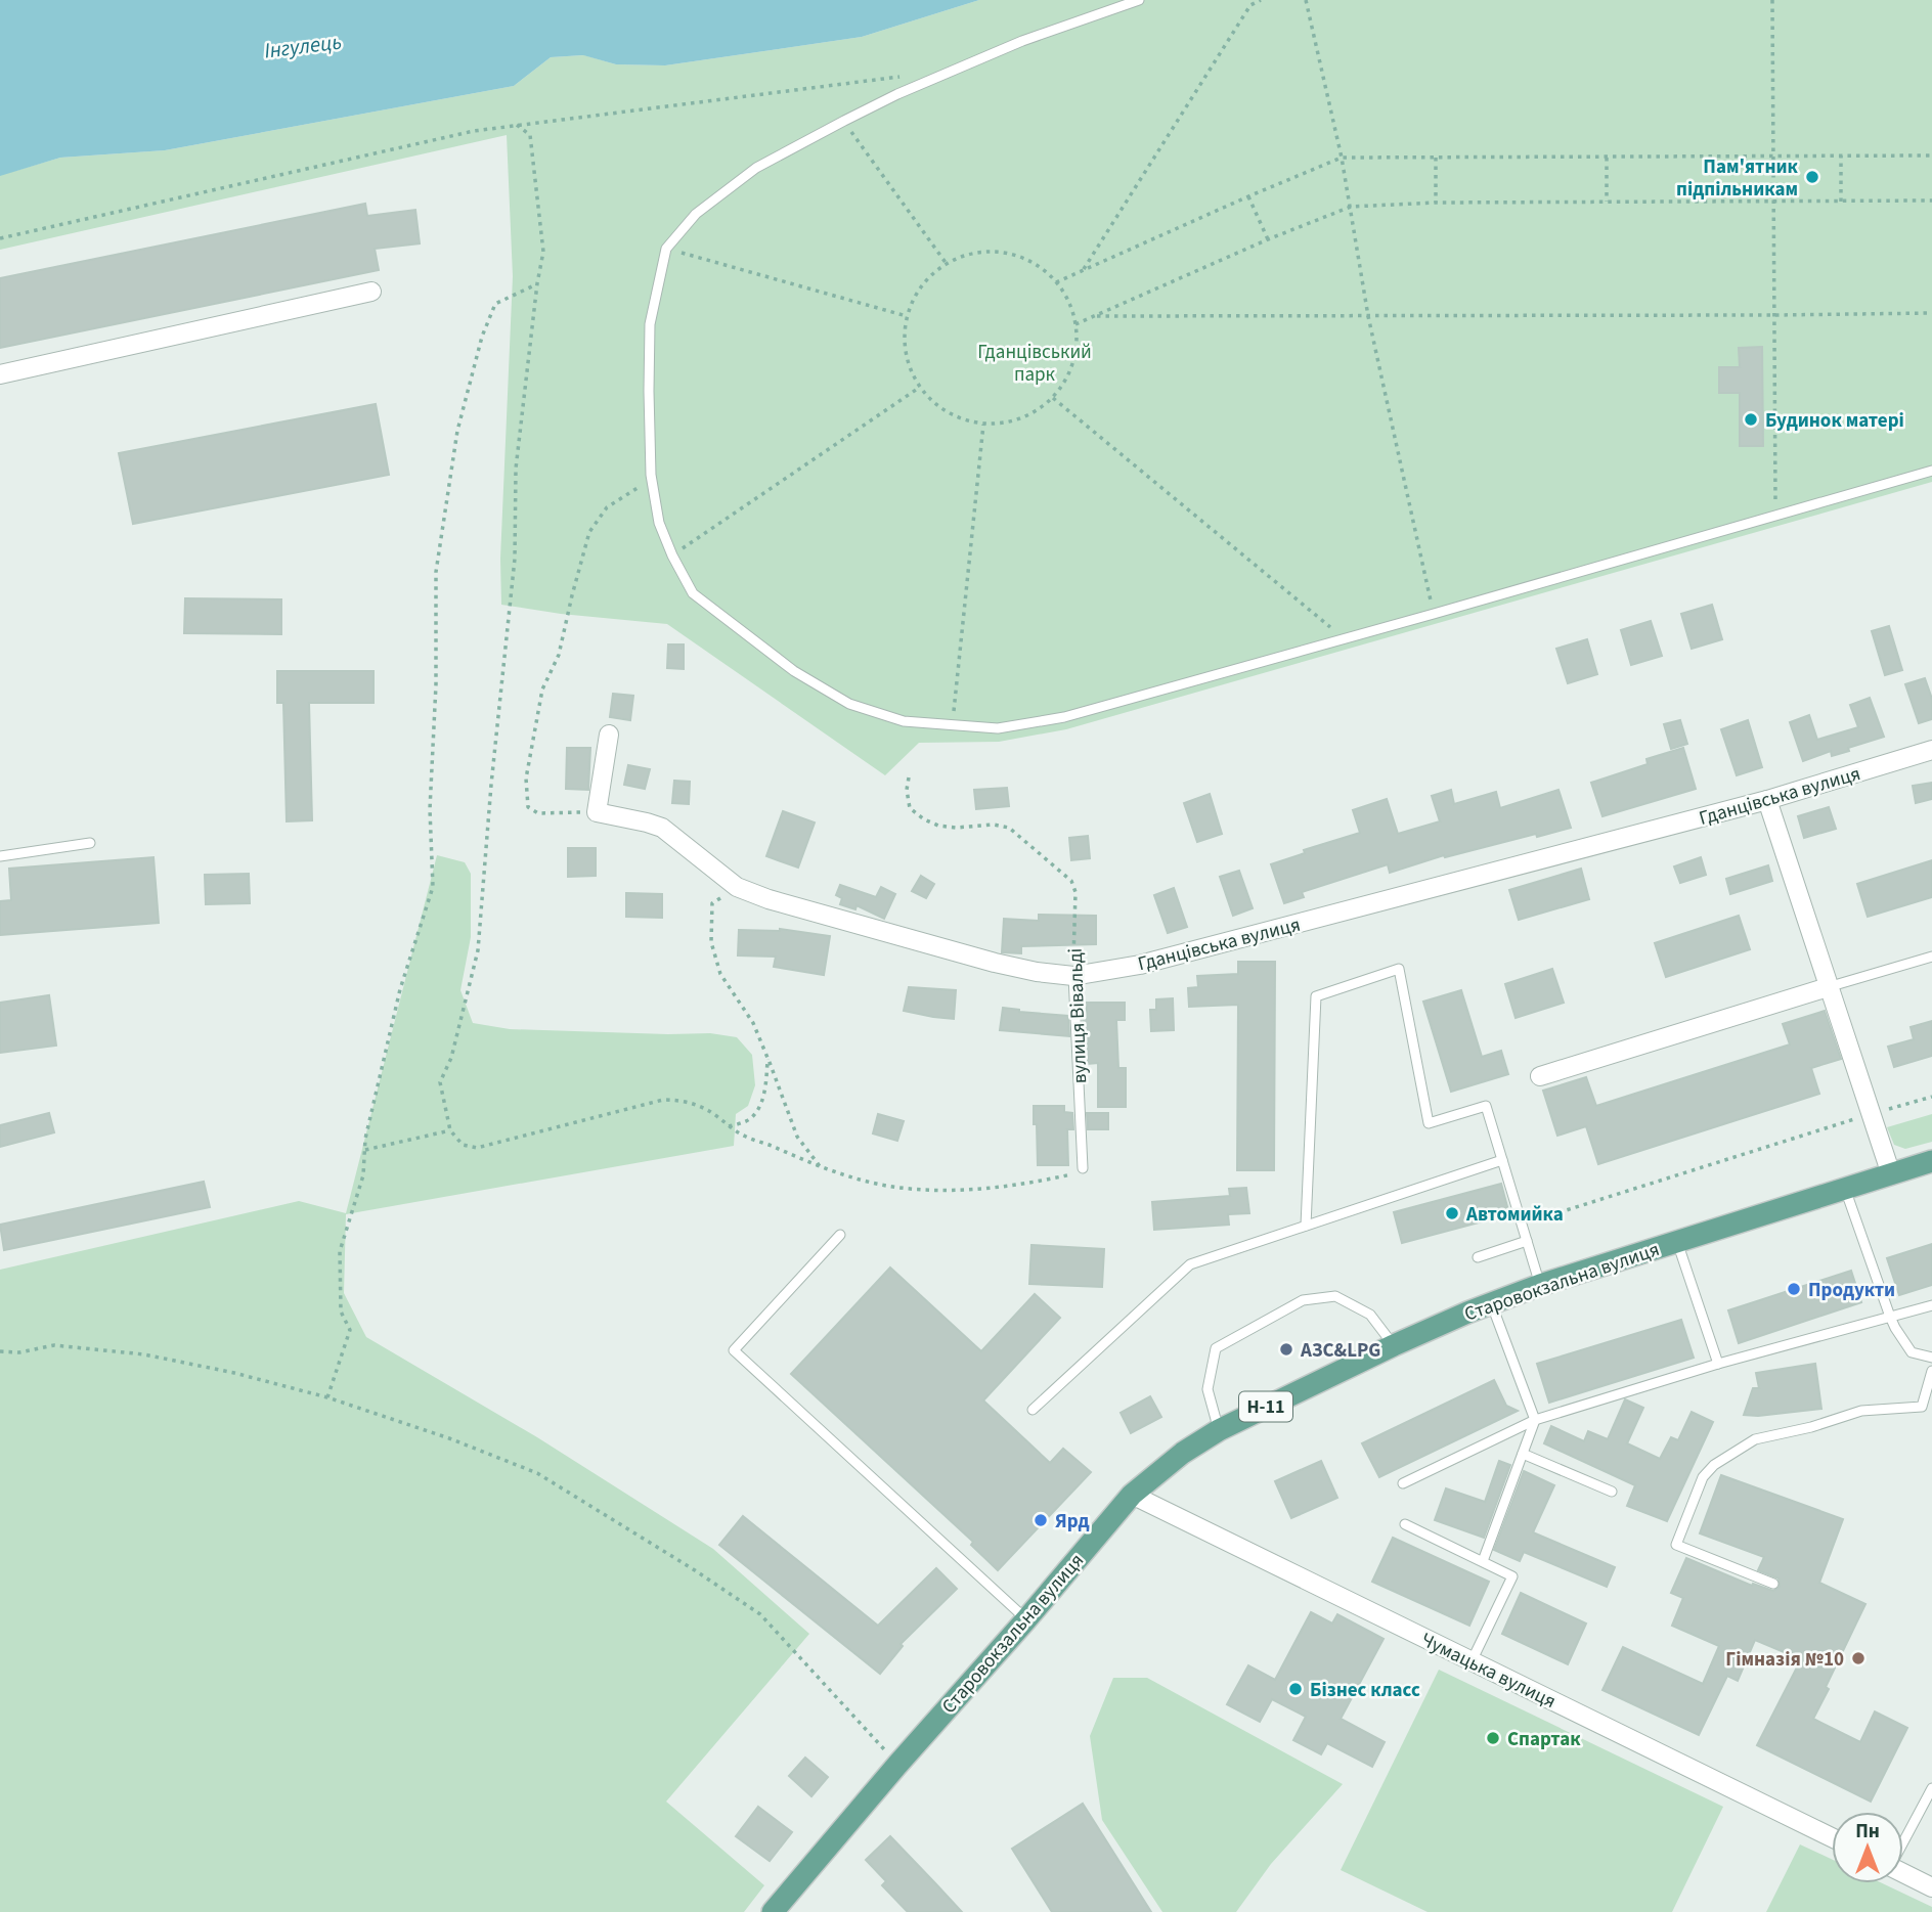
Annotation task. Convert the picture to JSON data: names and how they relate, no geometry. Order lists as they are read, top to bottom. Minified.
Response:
{"streets":{"main road":["Старовокзальна вулиця","Н-11"],"street":["Гданцівська вулиця","Чумацька вулиця"],"lane":["вулиця Вівальді"]},"crossings":[["Гданцівська вулиця","вулиця Вівальді"],["Старовокзальна вулиця","Чумацька вулиця"]],"water":["Інгулець"],"parks":["Гданцівський парк"],"places":["Пам'ятник підпільникам","Будинок матері","Автомийка","Продукти","АЗС&LPG","Ярд","Гімназія №10","Бізнес класс","Спартак"],"north":"top"}
